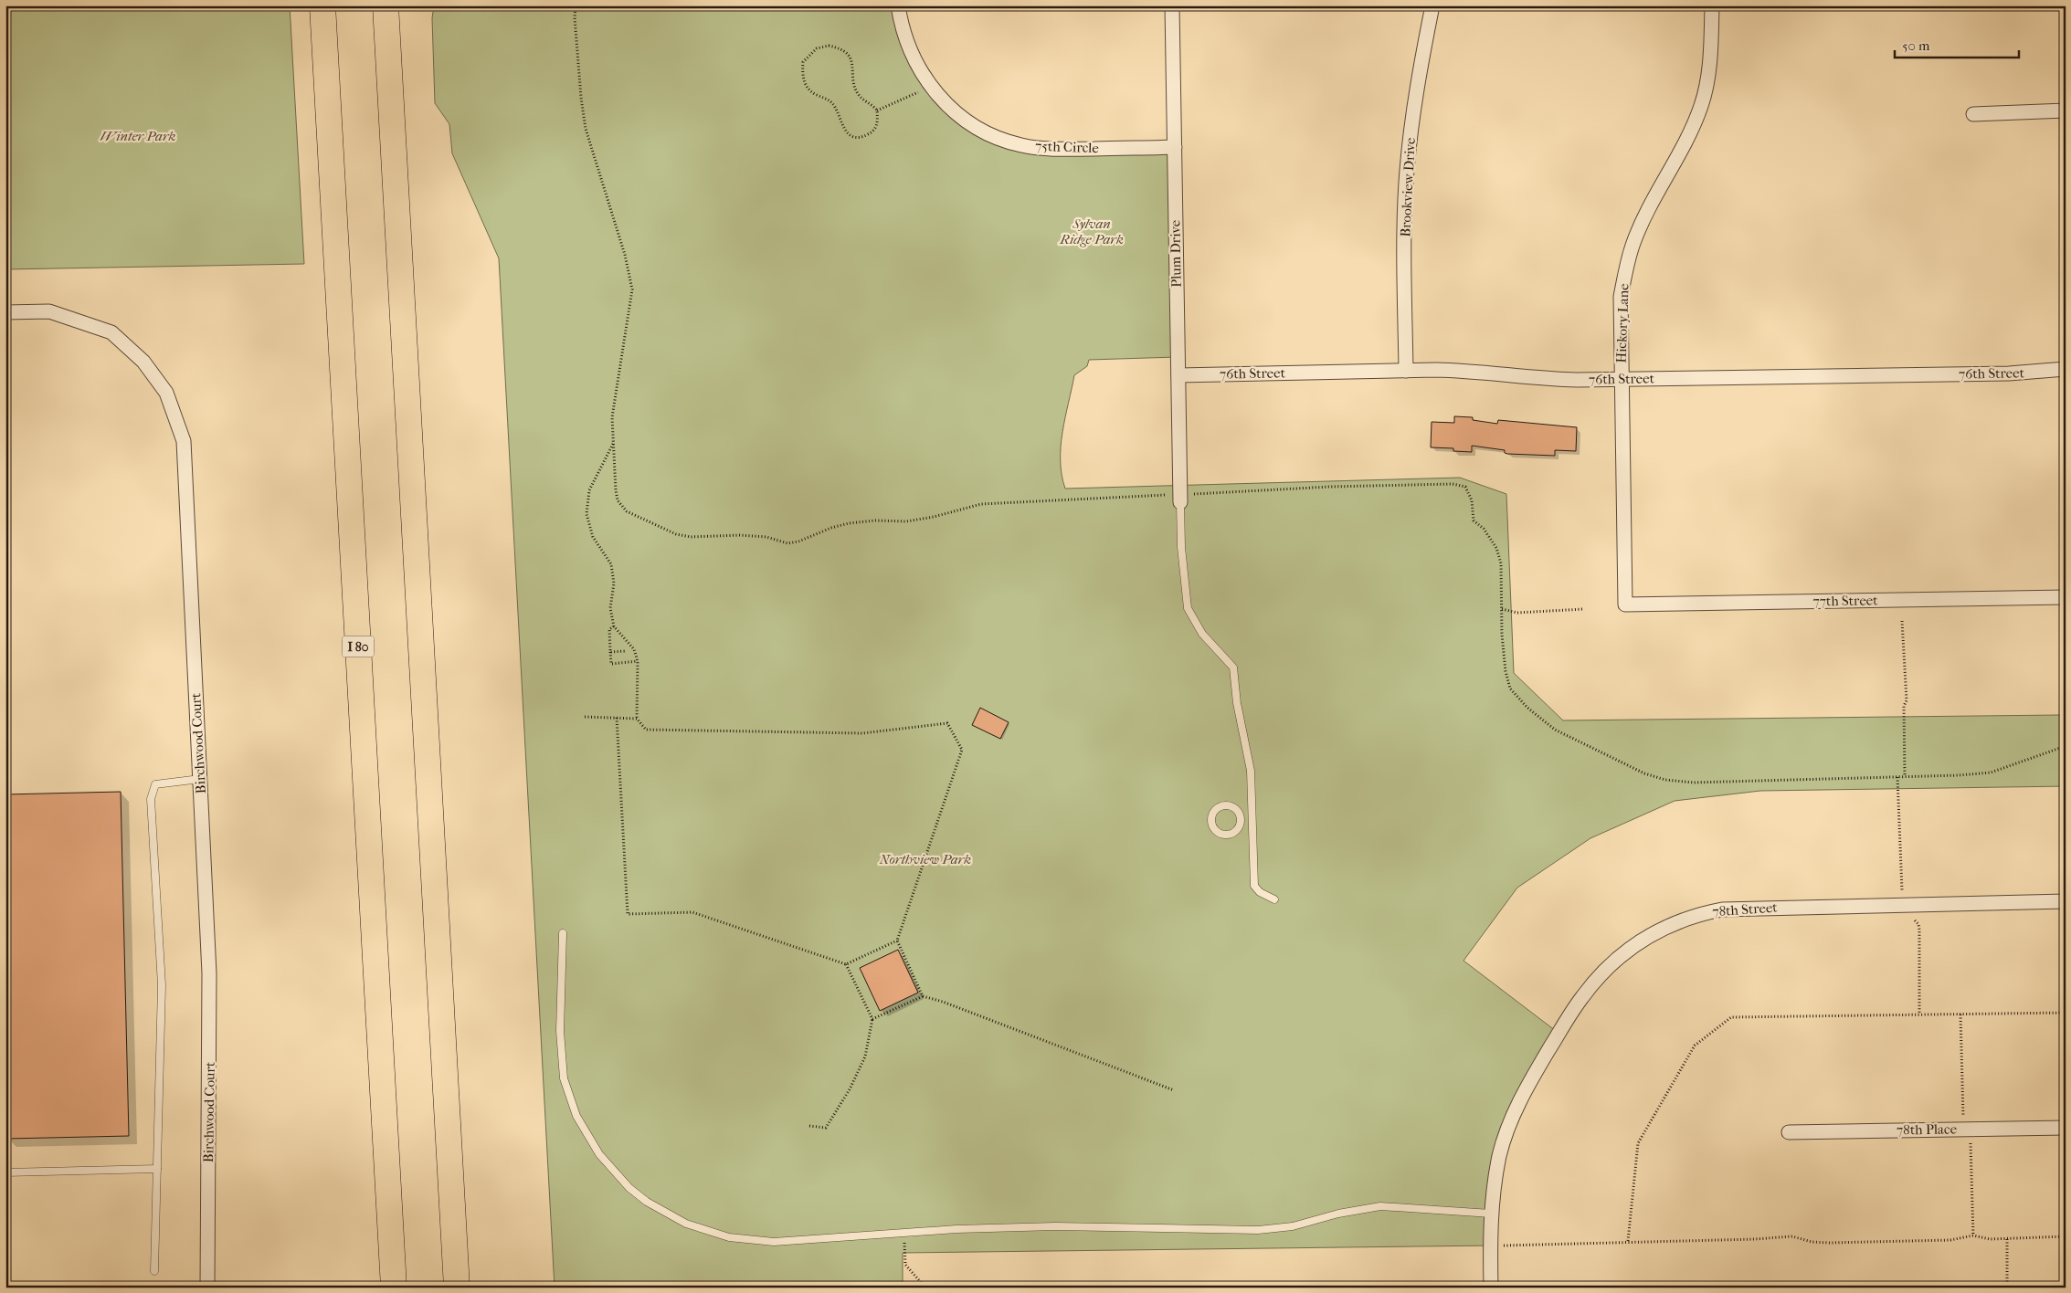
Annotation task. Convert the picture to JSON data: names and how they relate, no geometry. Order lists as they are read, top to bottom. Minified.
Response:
{"streets":{"highway":["I 80"],"street":["75th Circle","Brookview Drive","Plum Drive","Hickory Lane","76th Street","77th Street","Birchwood Court","78th Street","78th Place"]},"crossings":[["75th Circle","Plum Drive"],["Brookview Drive","76th Street"],["Plum Drive","76th Street"],["Hickory Lane","76th Street"],["Hickory Lane","77th Street"]],"parks":["Winter Park","Sylvan Ridge Park","Northview Park"],"scale_bar":"50 m"}
